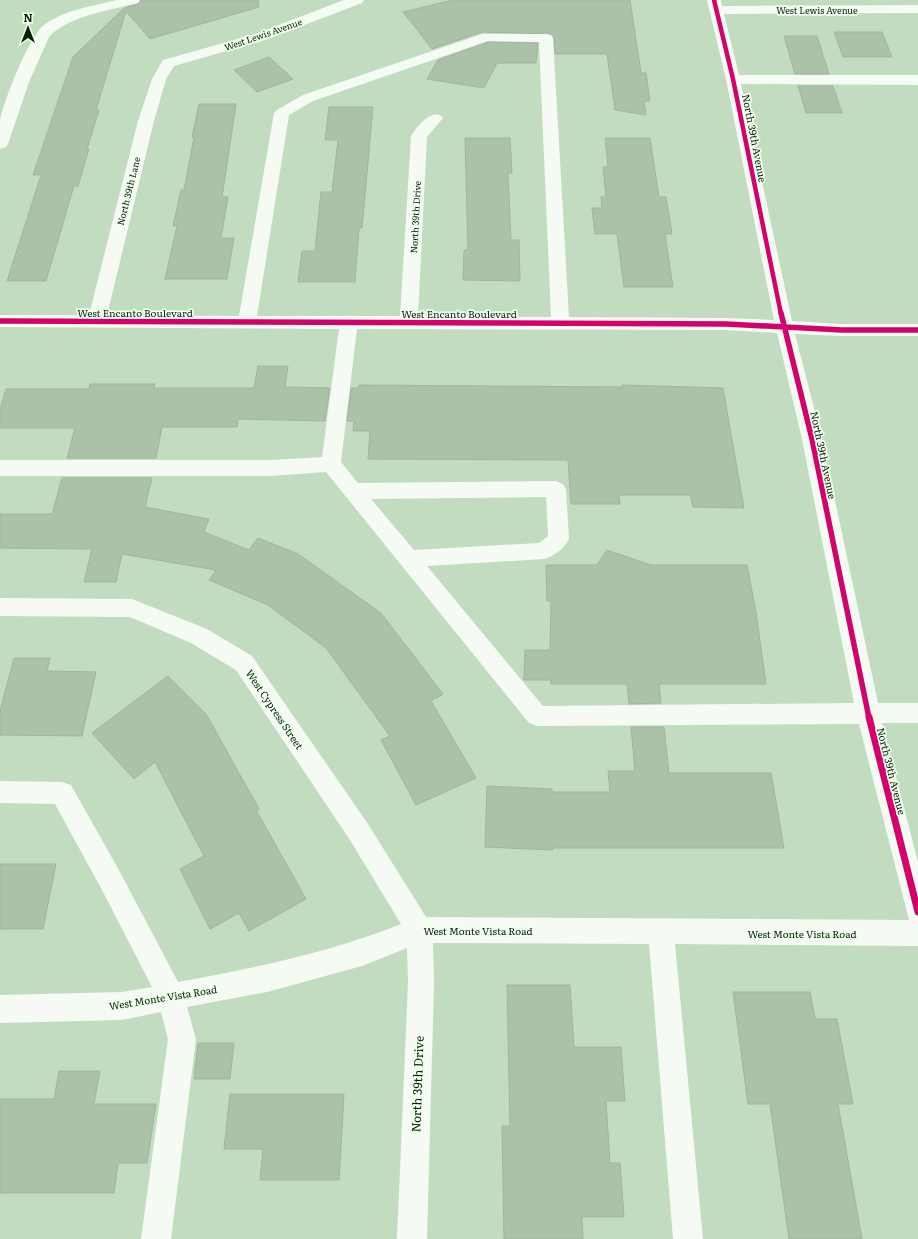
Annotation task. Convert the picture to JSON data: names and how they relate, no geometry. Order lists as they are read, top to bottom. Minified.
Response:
{"streets":{"street":["West Lewis Avenue","North 39th Avenue","North 39th Lane","North 39th Drive","West Encanto Boulevard","West Cypress Street","West Monte Vista Road"]},"crossings":[["West Lewis Avenue","North 39th Avenue"],["West Lewis Avenue","North 39th Lane"],["North 39th Avenue","West Encanto Boulevard"],["North 39th Lane","West Encanto Boulevard"],["North 39th Drive","West Encanto Boulevard"],["North 39th Drive","West Cypress Street"],["North 39th Drive","West Monte Vista Road"],["West Cypress Street","West Monte Vista Road"]],"north":"top"}
